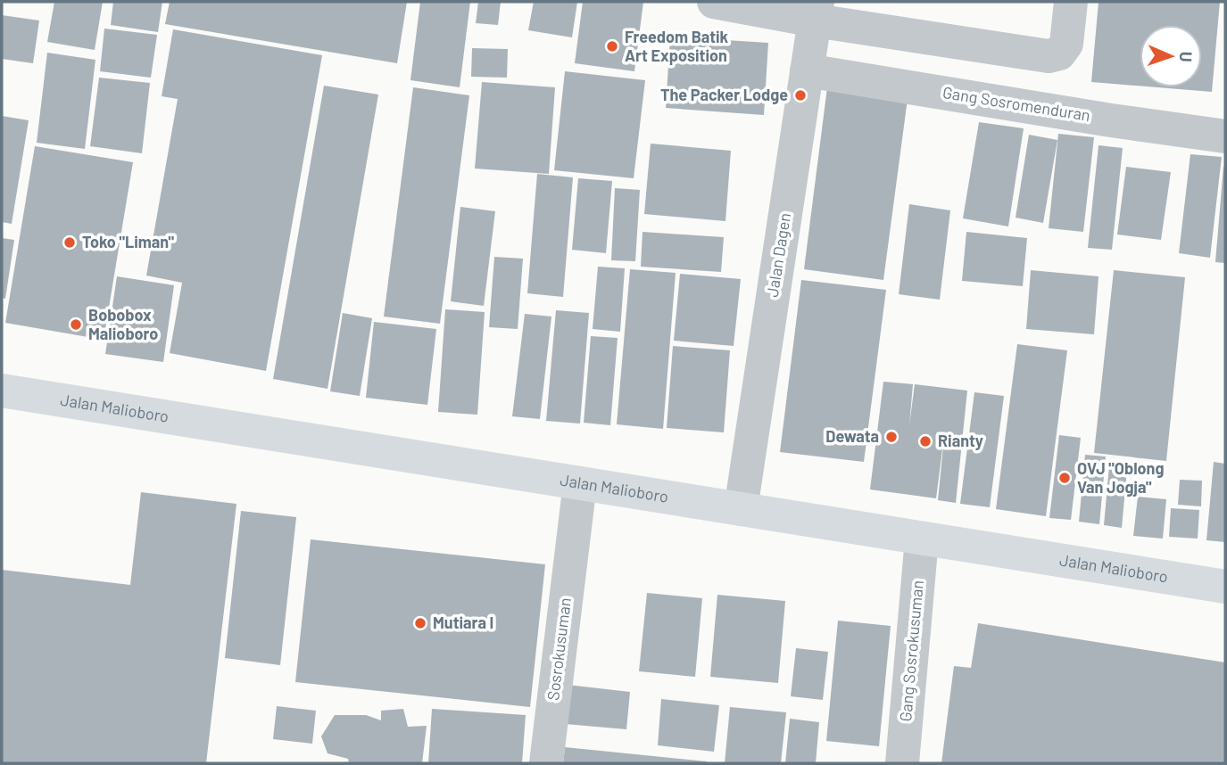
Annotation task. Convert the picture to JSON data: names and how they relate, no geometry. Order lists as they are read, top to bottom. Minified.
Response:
{"streets":{"main road":["Jalan Malioboro"],"street":["Gang Sosromenduran","Jalan Dagen","Sosrokusuman","Gang Sosrokusuman"]},"crossings":[["Gang Sosromenduran","Jalan Dagen"],["Jalan Dagen","Jalan Malioboro"],["Jalan Malioboro","Sosrokusuman"],["Jalan Malioboro","Gang Sosrokusuman"]],"places":["Freedom Batik Art Exposition","The Packer Lodge","Toko \"Liman\"","Bobobox Malioboro","Dewata","Rianty","OVJ \"Oblong Van Jogja\"","Mutiara I"],"north":"right"}
